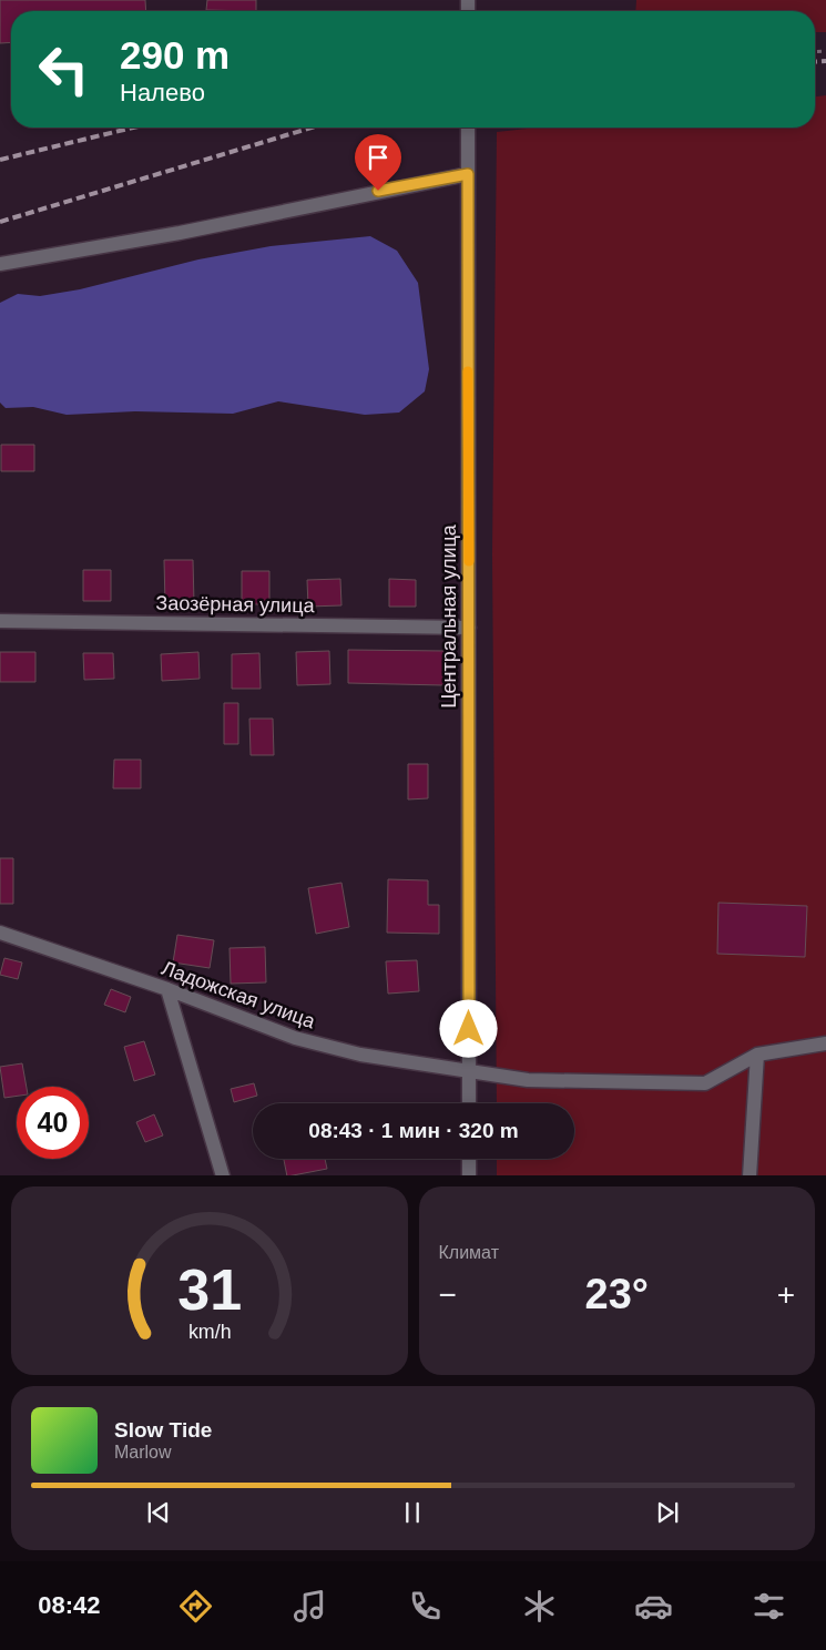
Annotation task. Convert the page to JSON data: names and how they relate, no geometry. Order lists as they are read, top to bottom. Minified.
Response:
{"streets":{"street":["Заозёрная улица","Центральная улица","Ладожская улица"]},"crossings":[["Заозёрная улица","Центральная улица"],["Центральная улица","Ладожская улица"]],"page":{"turn":["290 m","Налево"],"limit":"40","trip":"08:43 · 1 мин · 320 m","tile":"Климат","heat":["−","23°","+"],"song":["Slow Tide","Marlow"],"tabs":"08:42","gauge":["31","km/h"]}}
